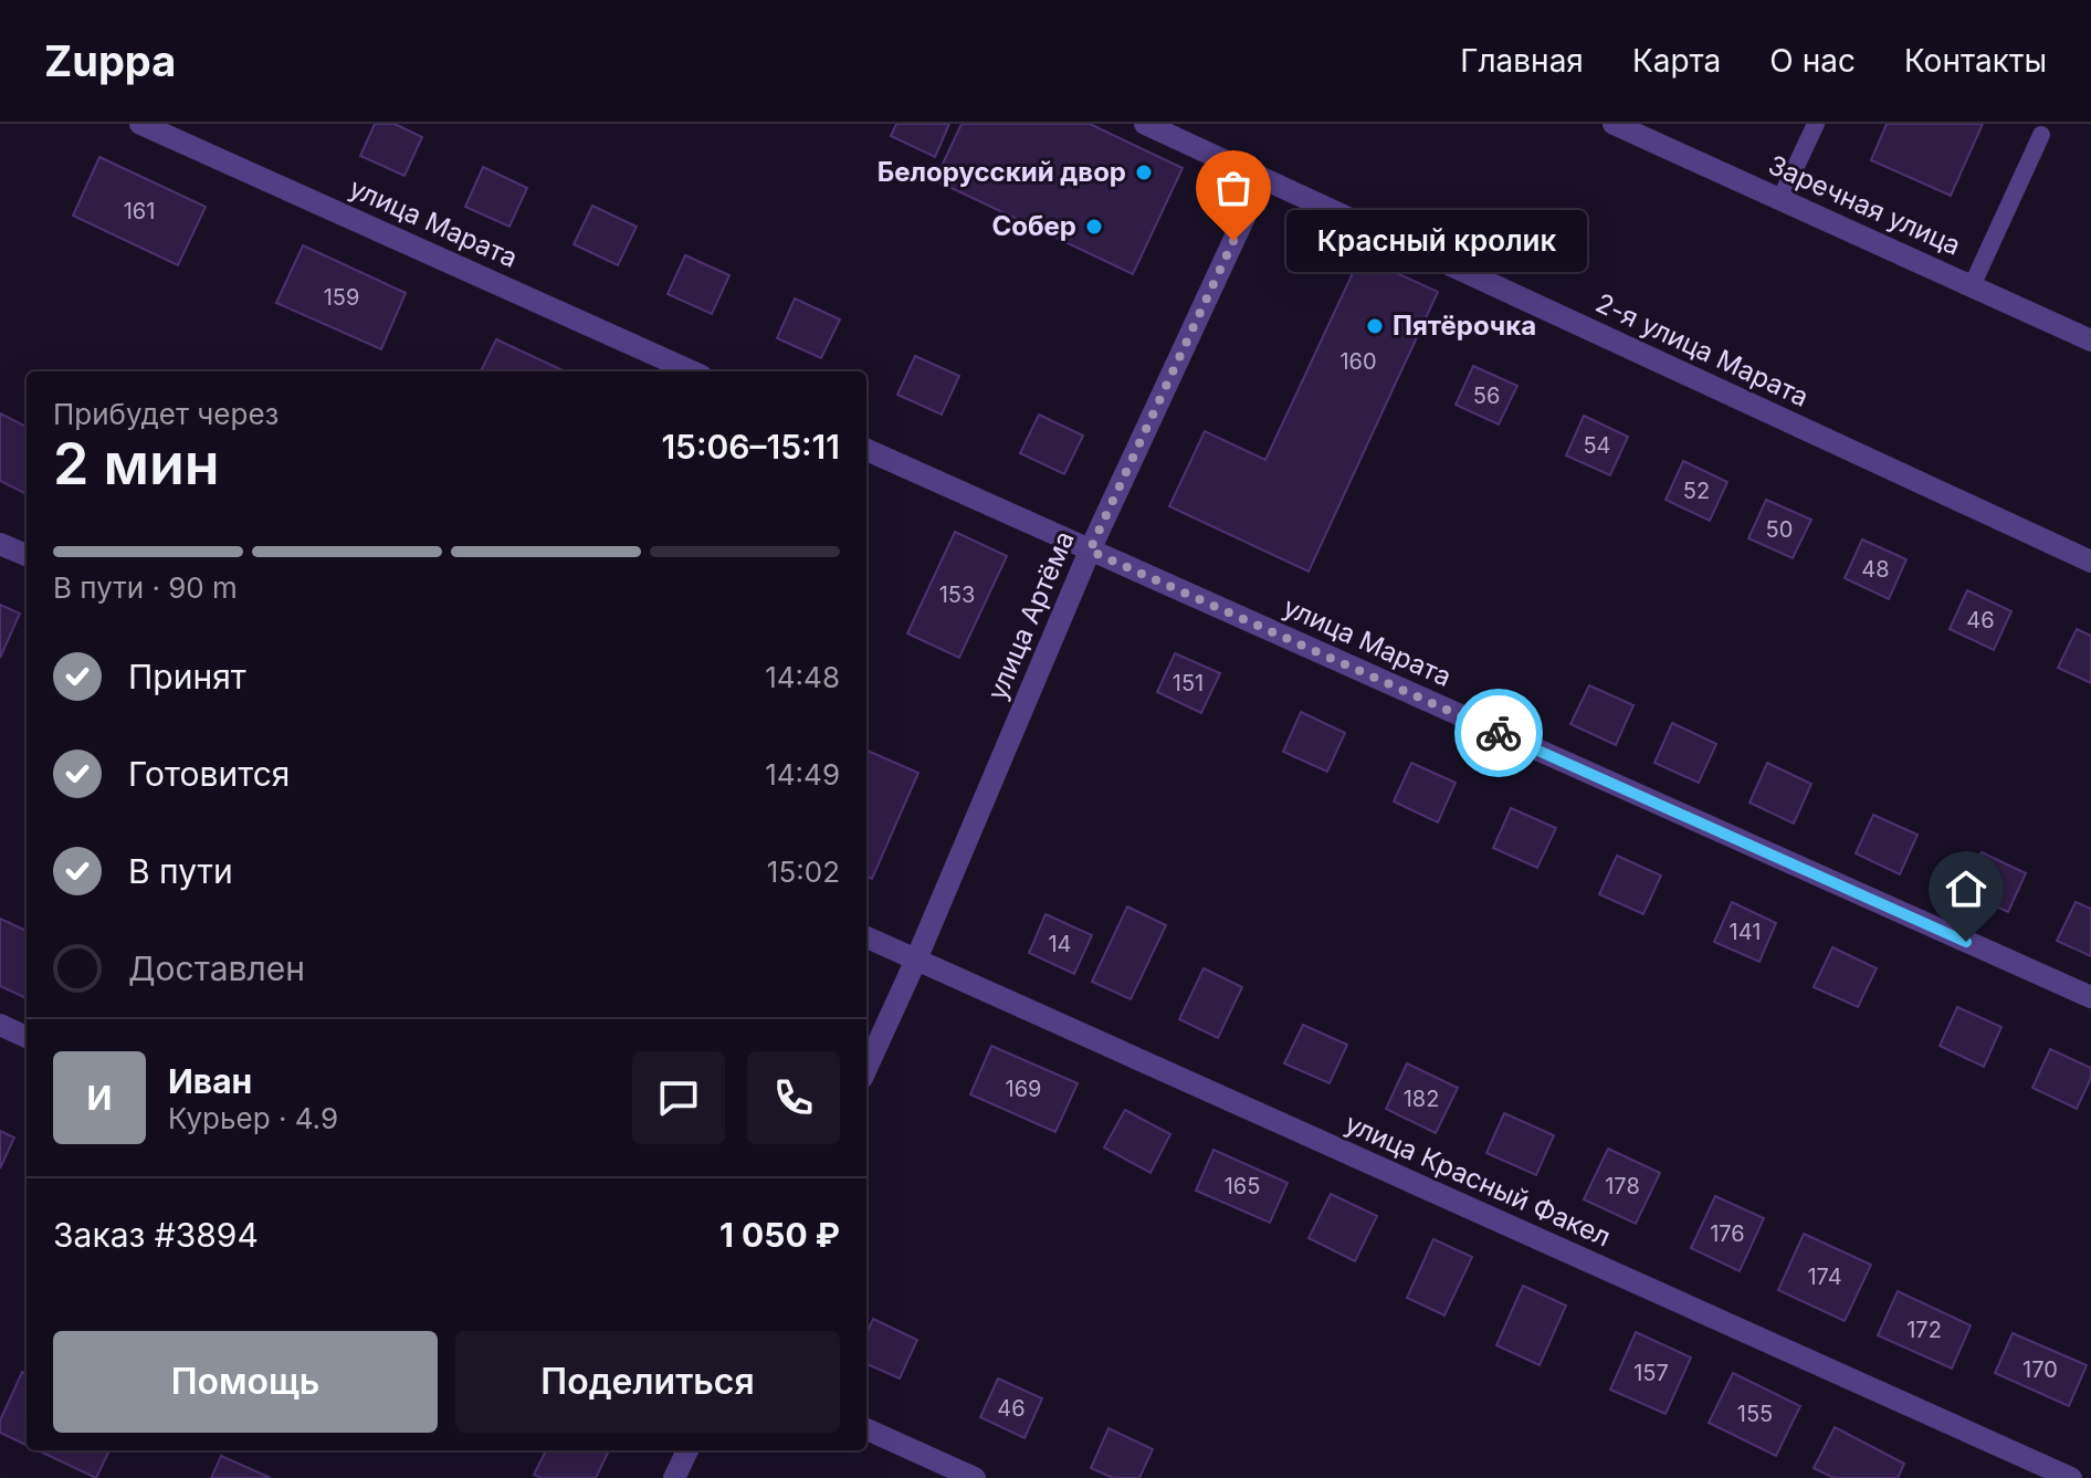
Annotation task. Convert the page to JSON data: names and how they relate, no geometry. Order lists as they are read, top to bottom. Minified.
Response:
{"streets":{"street":["Заречная улица","улица Марата","2-я улица Марата","улица Артёма","улица Красный Факел"]},"crossings":[["улица Марата","улица Артёма"],["2-я улица Марата","улица Артёма"],["улица Артёма","улица Красный Факел"]],"places":["Белорусский двор","Собер","Красный кролик","Пятёрочка"],"house_numbers":["161","159","160","56","54","52","50","48","153","46","151","141","14","169","182","165","178","176","174","172","170","157","46","155"],"page":{"header":"Zuppa","nav":["Главная","Карта","О нас","Контакты"],"bubble":"Красный кролик","heading":["2 мин","Прибудет через","15:06–15:11"],"panel":["Иван","Курьер · 4.9","Заказ #3894","1 050 ₽"],"bar":"В пути · 90 m","list":[["Принят","14:48"],["Готовится","14:49"],["В пути","15:02"],"Доставлен"],"round":"И","buttons":["Помощь","Поделиться"]}}
